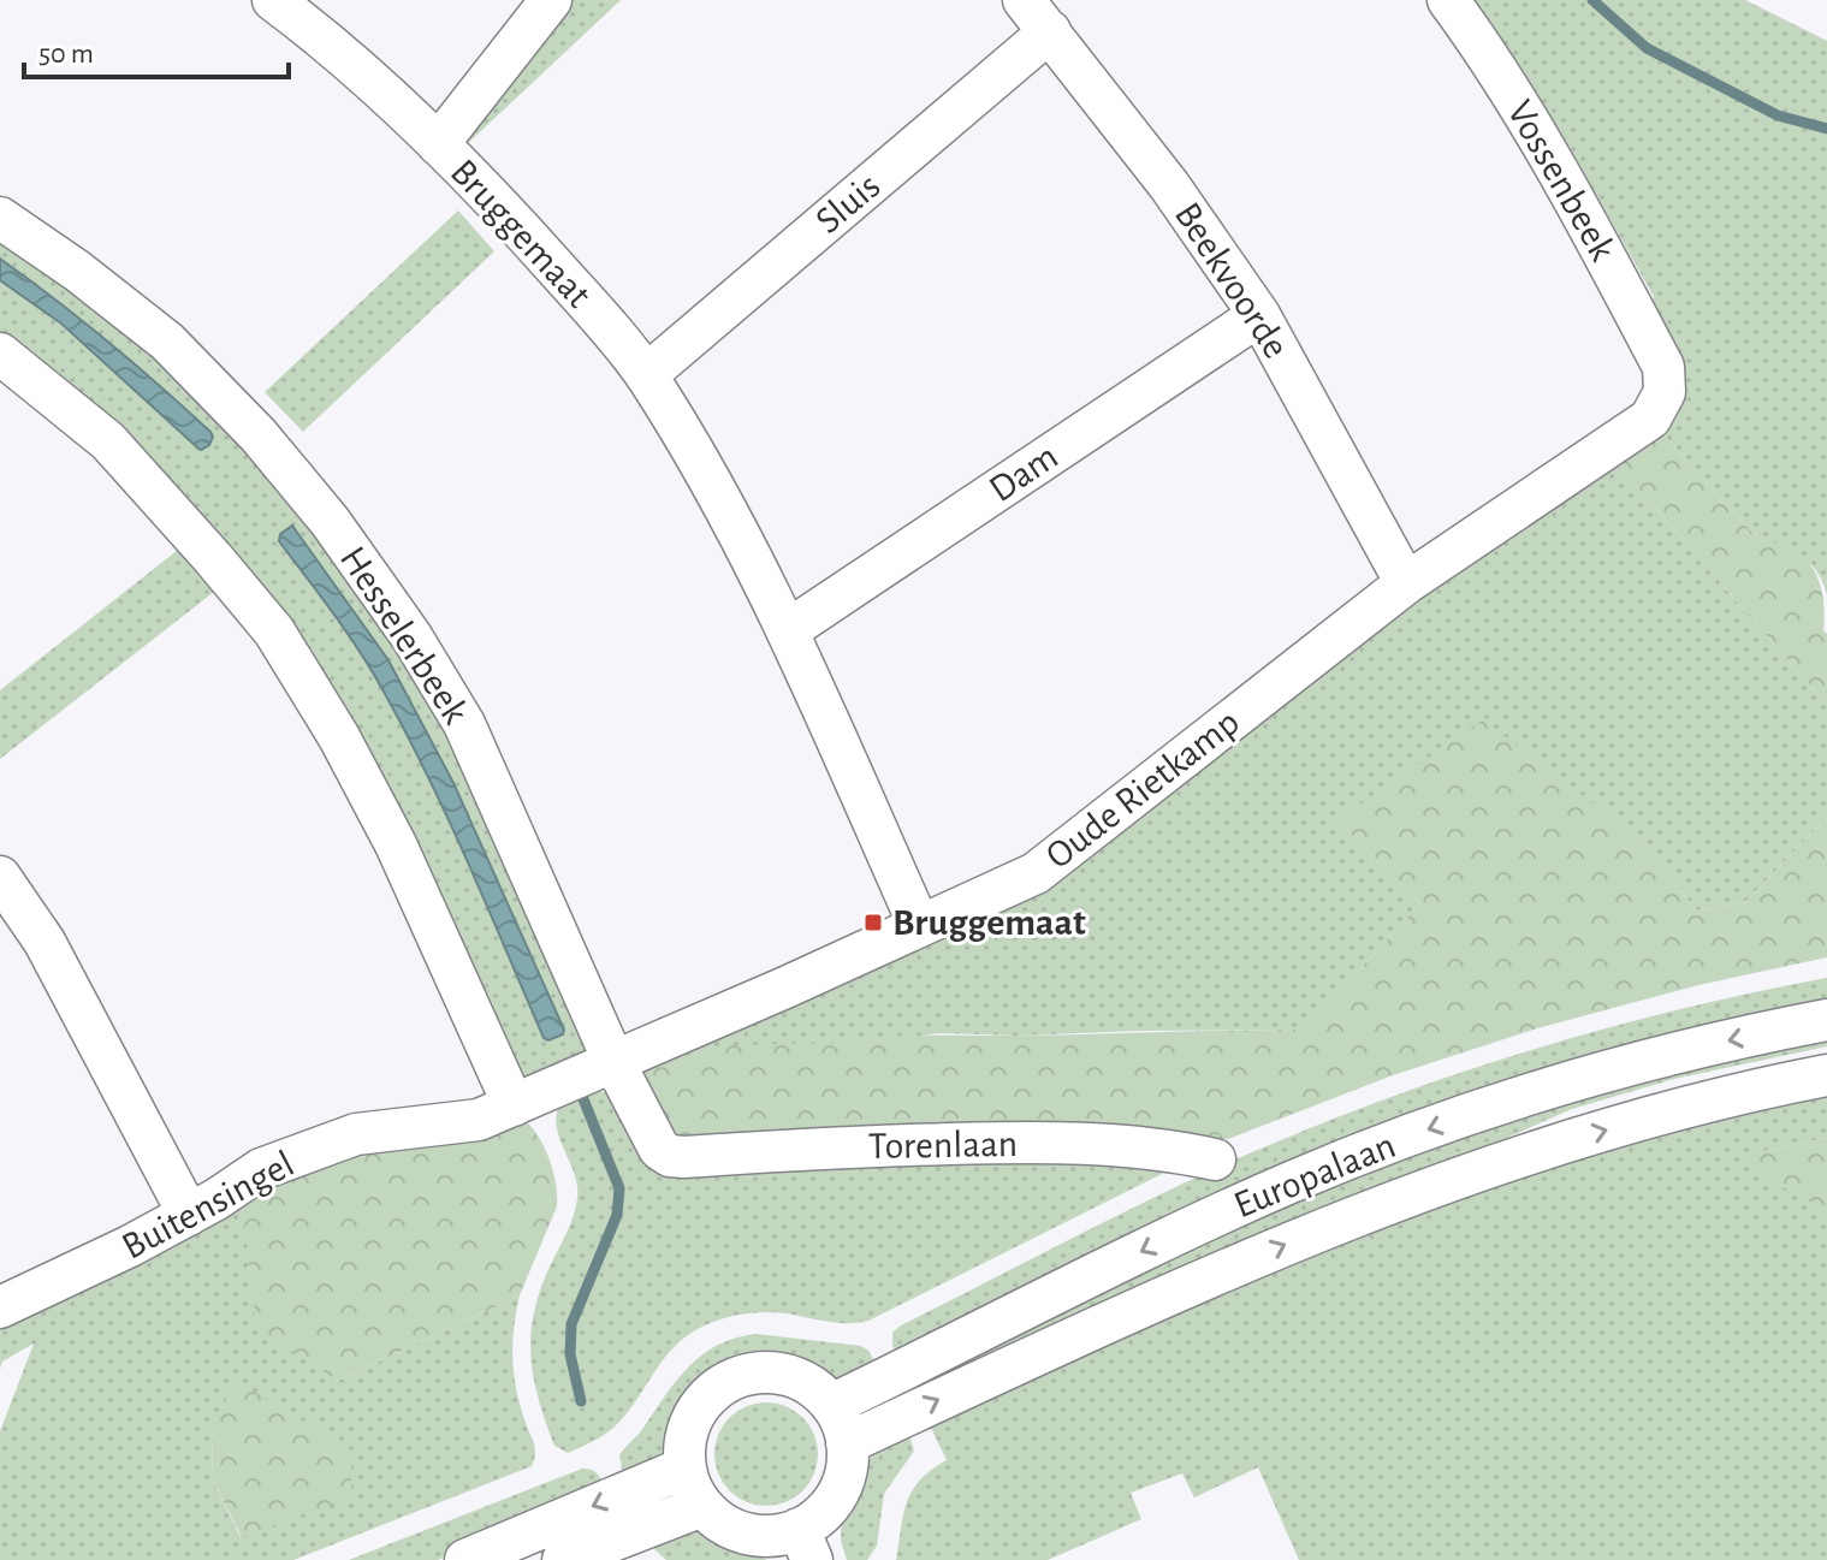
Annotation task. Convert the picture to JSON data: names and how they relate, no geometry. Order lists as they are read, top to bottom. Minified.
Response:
{"streets":{"street":["Vossenbeek","Sluis","Bruggemaat","Beekvoorde","Dam","Hesselerbeek","Oude Rietkamp","Torenlaan","Europalaan","Buitensingel"]},"crossings":[["Vossenbeek","Oude Rietkamp"],["Sluis","Bruggemaat"],["Sluis","Beekvoorde"],["Bruggemaat","Dam"],["Bruggemaat","Oude Rietkamp"],["Beekvoorde","Dam"],["Beekvoorde","Oude Rietkamp"],["Hesselerbeek","Oude Rietkamp"],["Hesselerbeek","Torenlaan"],["Oude Rietkamp","Buitensingel"]],"places":{"transit":["Bruggemaat"]},"scale_bar":"50 m"}
